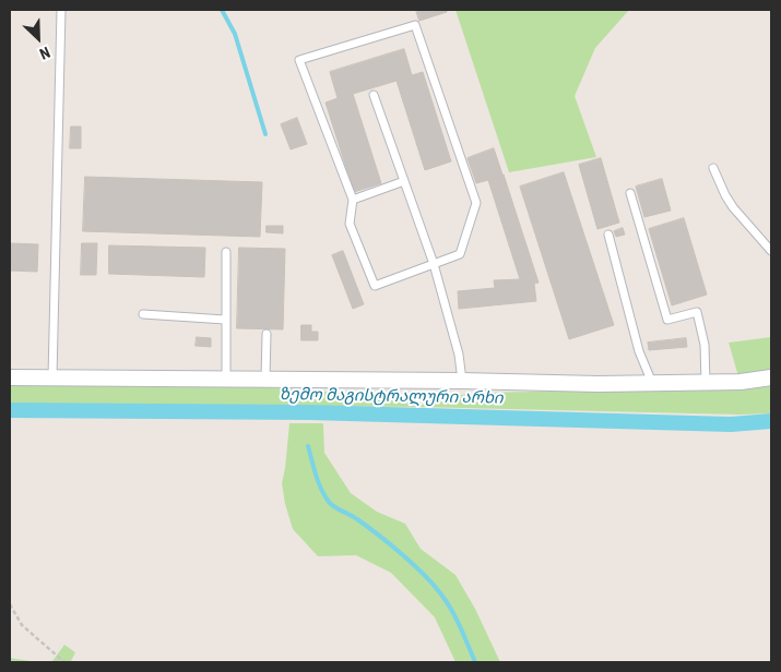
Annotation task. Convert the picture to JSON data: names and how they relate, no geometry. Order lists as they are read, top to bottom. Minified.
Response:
{"water":["ზემო მაგისტრალური არხი"],"north":"bottom right"}
